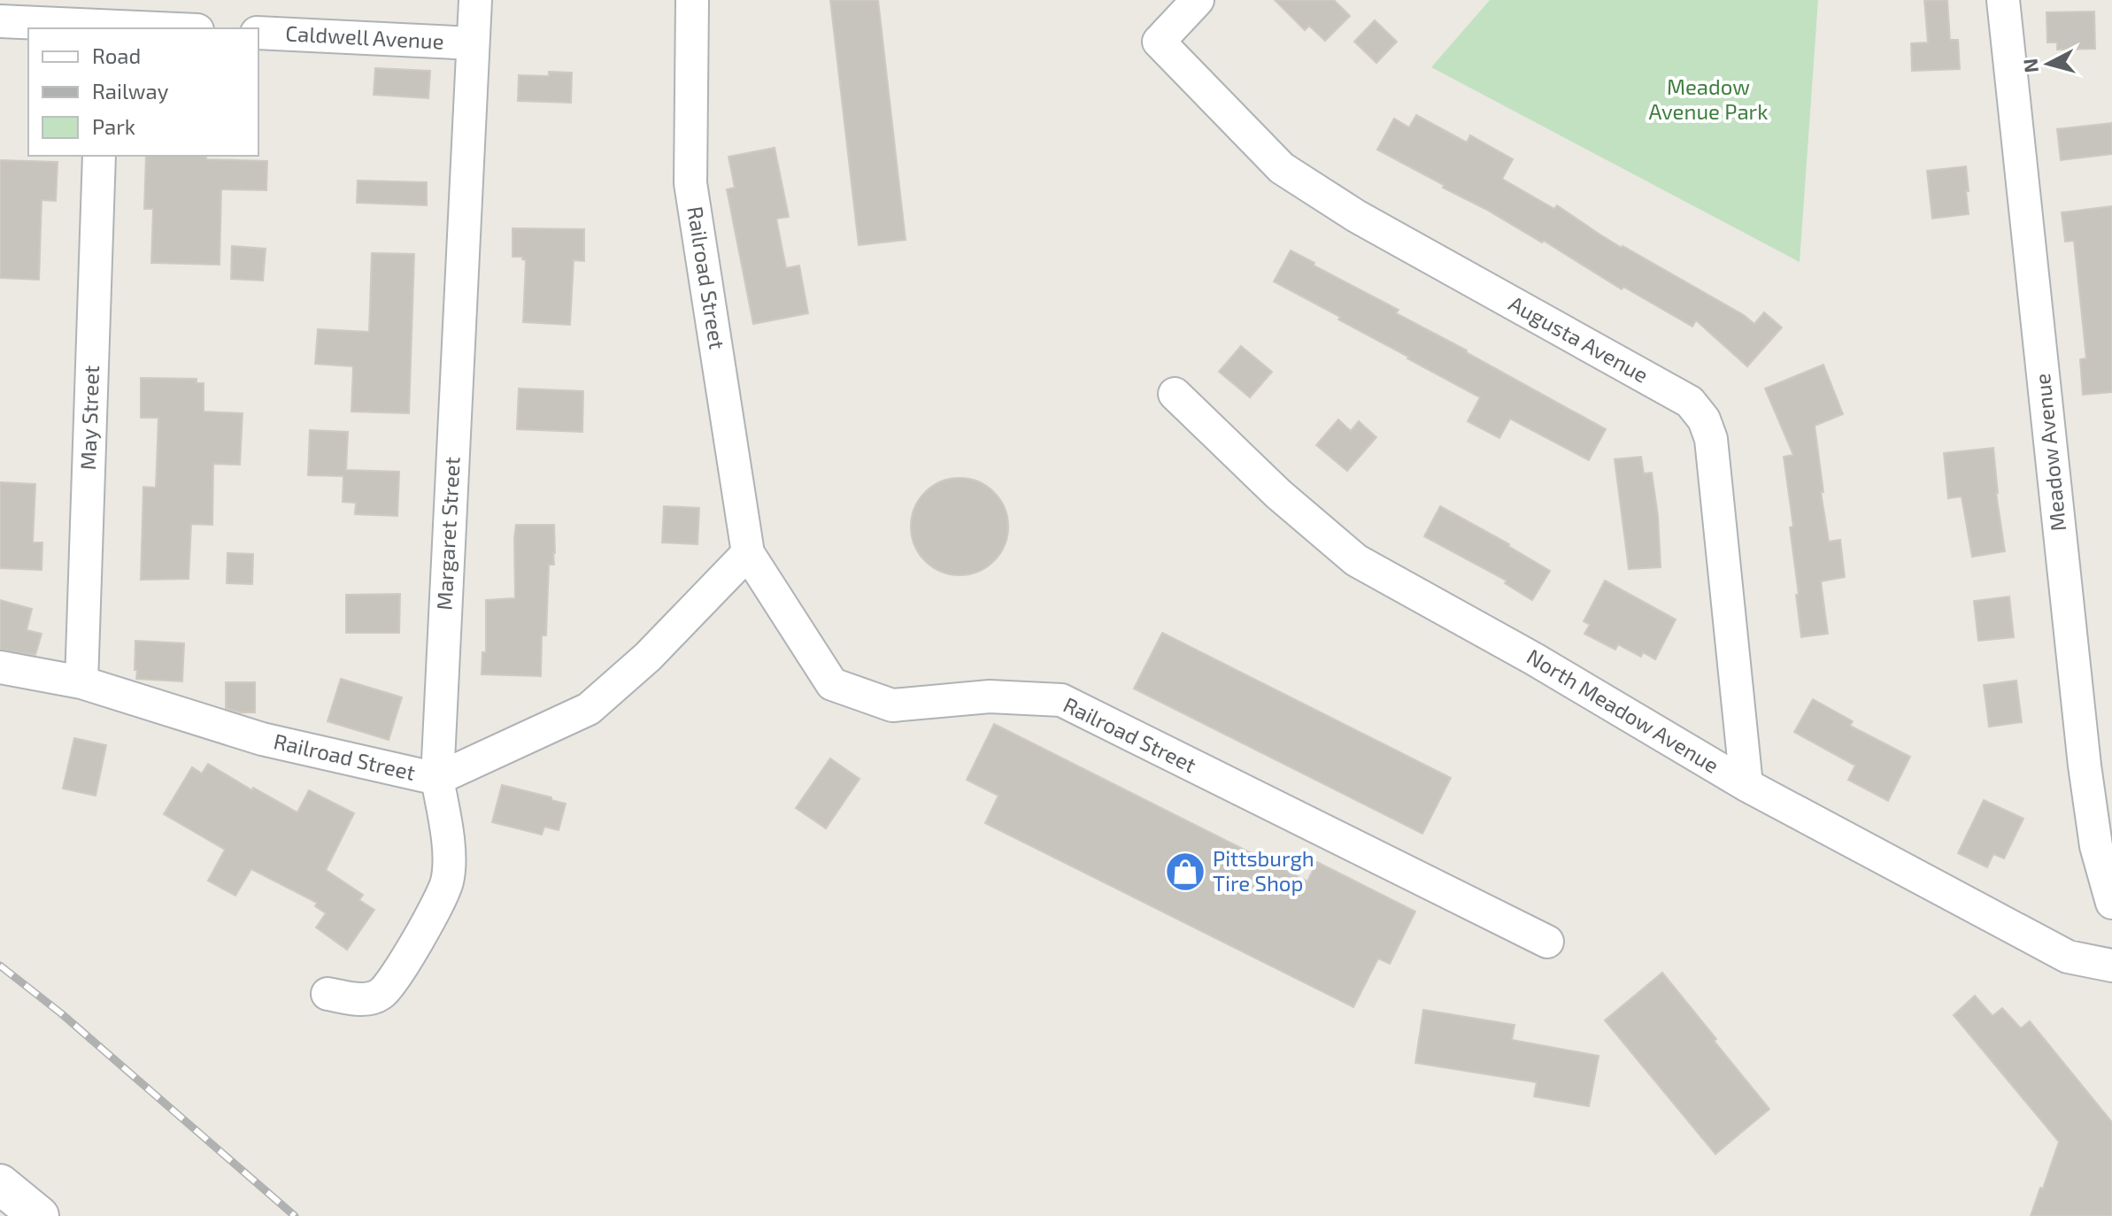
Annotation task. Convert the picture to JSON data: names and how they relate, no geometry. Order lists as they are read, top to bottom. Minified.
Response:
{"streets":{"street":["Caldwell Avenue","Railroad Street","Augusta Avenue","May Street","Meadow Avenue","Margaret Street","North Meadow Avenue"]},"crossings":[["Caldwell Avenue","Margaret Street"],["Railroad Street","May Street"],["Railroad Street","Margaret Street"],["Augusta Avenue","North Meadow Avenue"]],"parks":["Meadow Avenue Park"],"places":{"shop":["Pittsburgh Tire Shop"]},"legend":["Road","Railway","Park"],"north":"left"}
